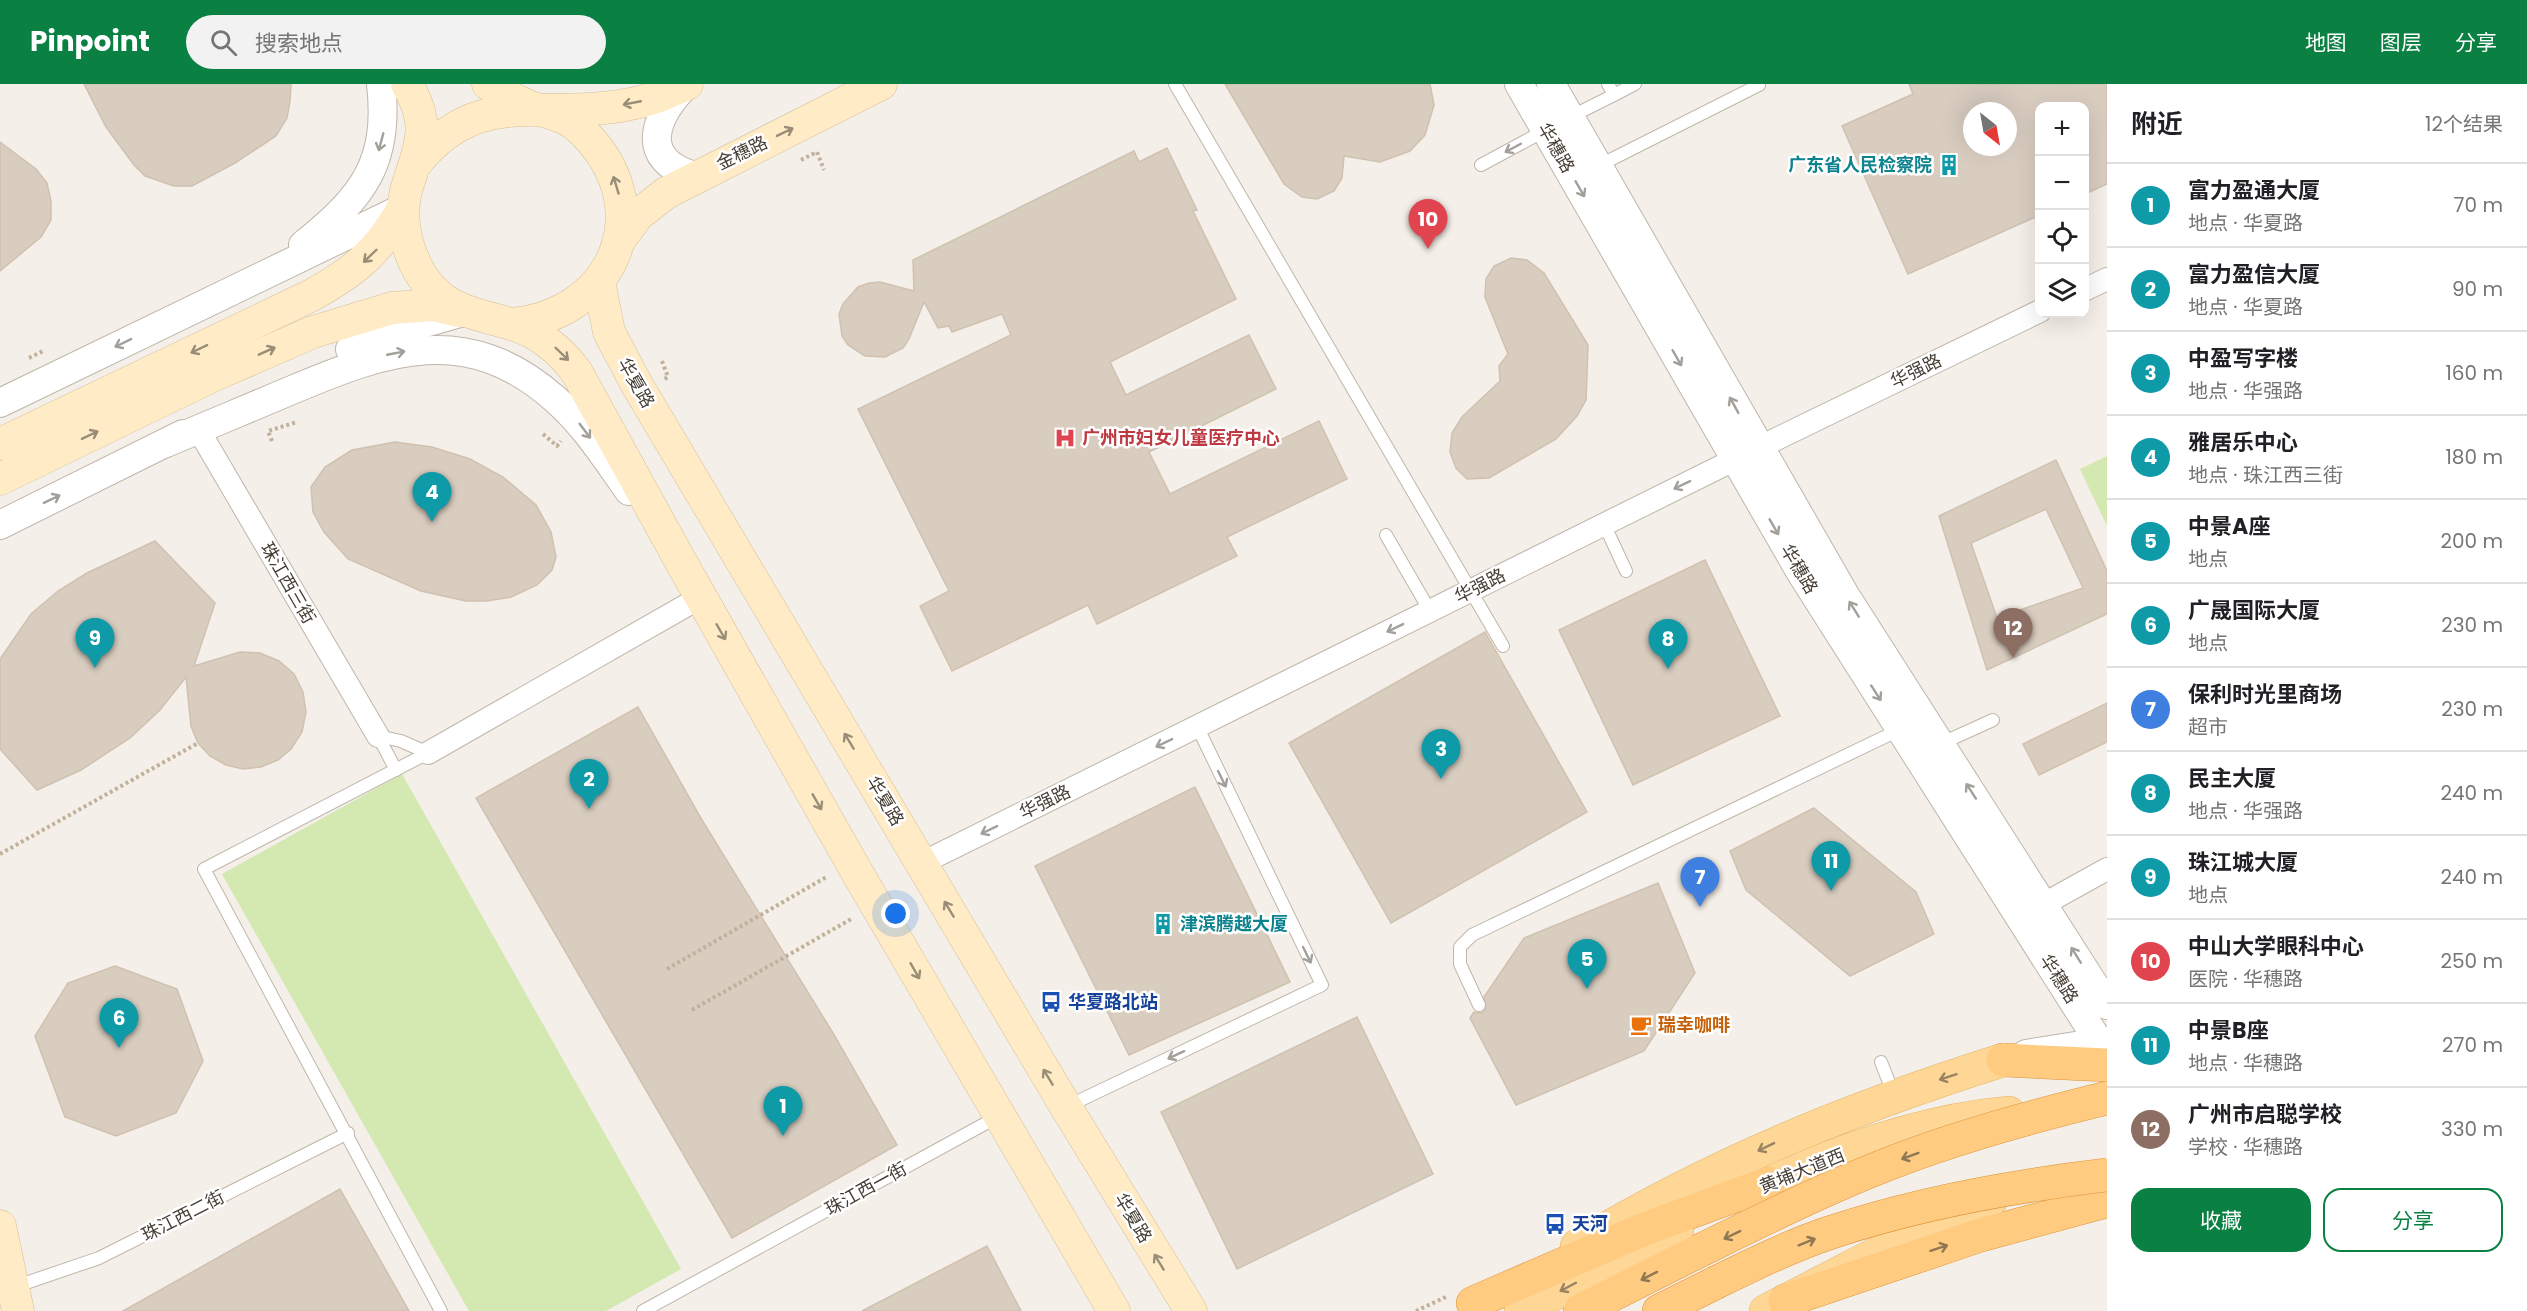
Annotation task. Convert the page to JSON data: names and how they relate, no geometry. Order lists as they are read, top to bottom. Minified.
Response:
{"streets":{"main road":["金穗路","华夏路","黄埔大道西"],"street":["华穗路","华强路","珠江西三街"],"lane":["珠江西一街","珠江西二街"]},"crossings":[["华穗路","华强路"],["华强路","华夏路"]],"one_way":["金穗路","华强路"],"places":{"building":["广东省人民检察院","津滨腾越大厦"],"hospital":["广州市妇女儿童医疗中心"],"bus stop":["华夏路北站","天河"],"cafe":["瑞幸咖啡"]},"north":"bottom right","page":{"header":"Pinpoint","search":"搜索地点","nav":["地图","图层","分享"],"heading":["附近","12个结果"],"map_buttons":["+","−"],"list":[{"mark":"1","name":"富力盈通大厦","note":"地点 · 华夏路","value":"70 m"},{"mark":"2","name":"富力盈信大厦","note":"地点 · 华夏路","value":"90 m"},{"mark":"3","name":"中盈写字楼","note":"地点 · 华强路","value":"160 m"},{"mark":"4","name":"雅居乐中心","note":"地点 · 珠江西三街","value":"180 m"},{"mark":"5","name":"中景A座","note":"地点","value":"200 m"},{"mark":"6","name":"广晟国际大厦","note":"地点","value":"230 m"},{"mark":"7","name":"保利时光里商场","note":"超市","value":"230 m"},{"mark":"8","name":"民主大厦","note":"地点 · 华强路","value":"240 m"},{"mark":"9","name":"珠江城大厦","note":"地点","value":"240 m"},{"mark":"10","name":"中山大学眼科中心","note":"医院 · 华穗路","value":"250 m"},{"mark":"11","name":"中景B座","note":"地点 · 华穗路","value":"270 m"},{"mark":"12","name":"广州市启聪学校","note":"学校 · 华穗路","value":"330 m"}],"pins":["10","4","12","9","8","3","2","11","7","5","6","1"],"buttons":["收藏","分享"]}}
